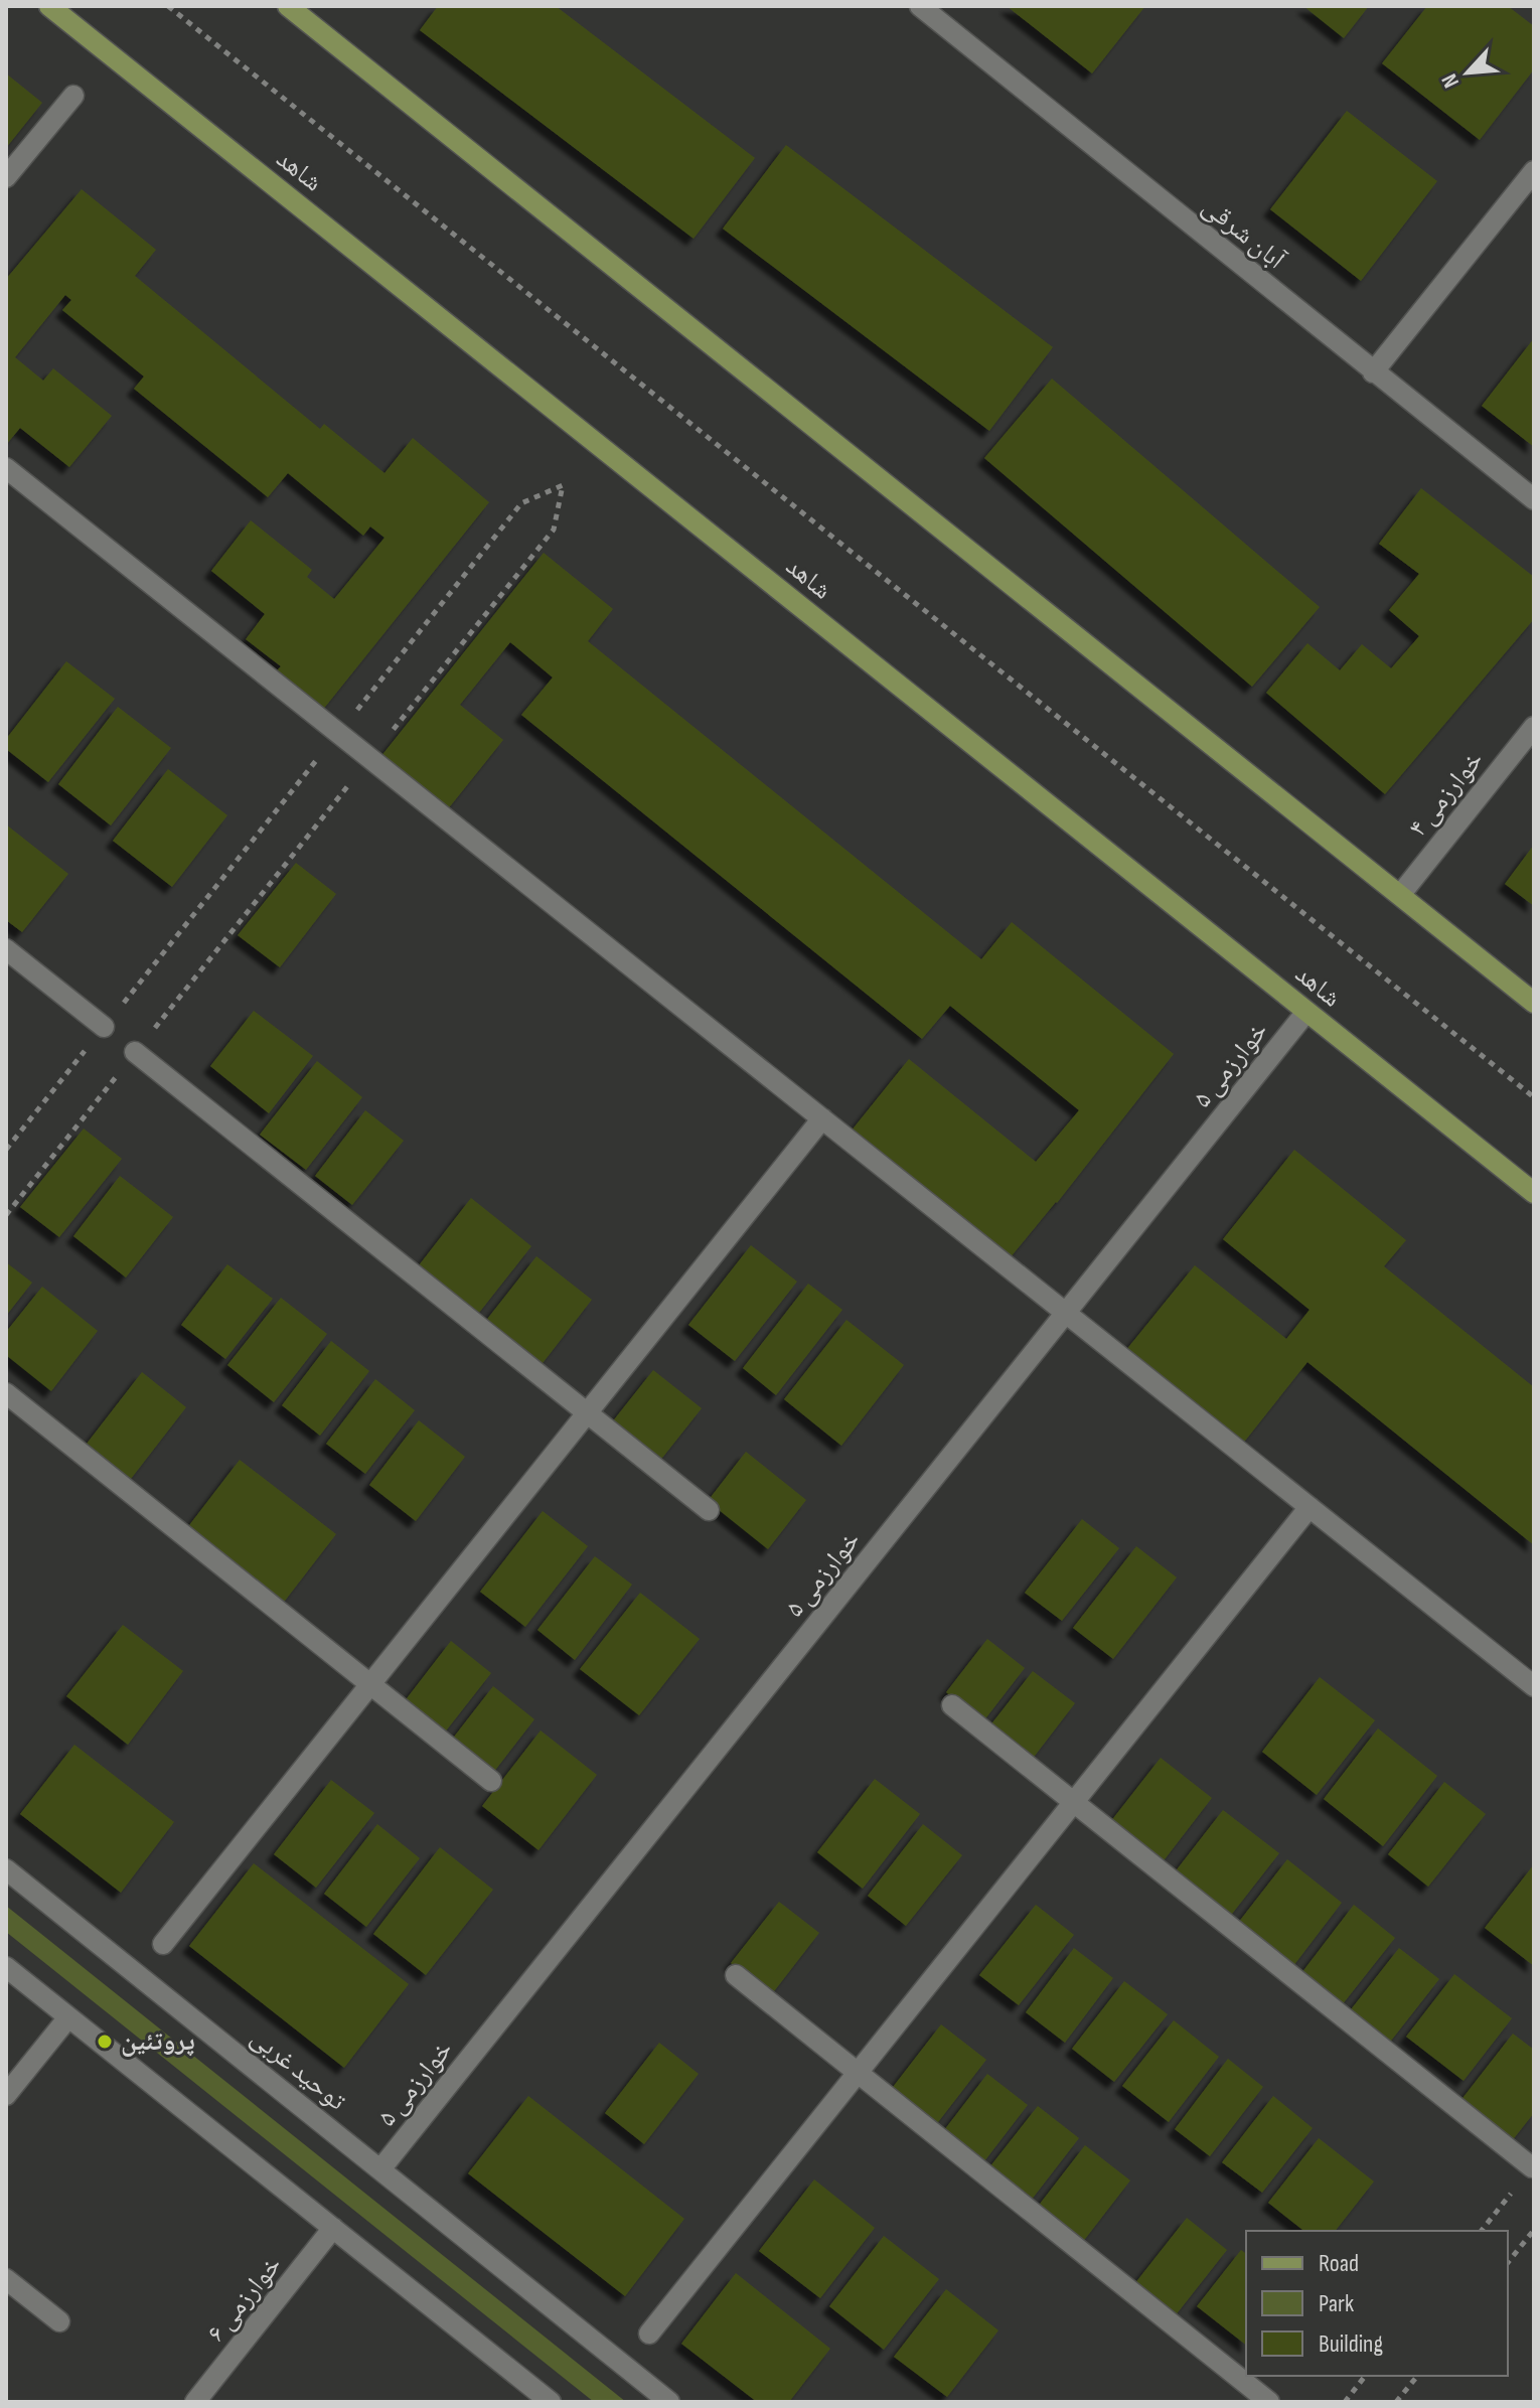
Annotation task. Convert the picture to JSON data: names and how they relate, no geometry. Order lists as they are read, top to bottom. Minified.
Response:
{"streets":{"main road":["شاهد"],"street":["آبان شرقی","خوارزمی ۴","خوارزمی ۵","توحید غربی","خوارزمی ۶"]},"crossings":[["شاهد","خوارزمی ۵"],["خوارزمی ۵","توحید غربی"]],"places":["پروتئین"],"legend":["Road","Park","Building"],"north":"bottom left"}
